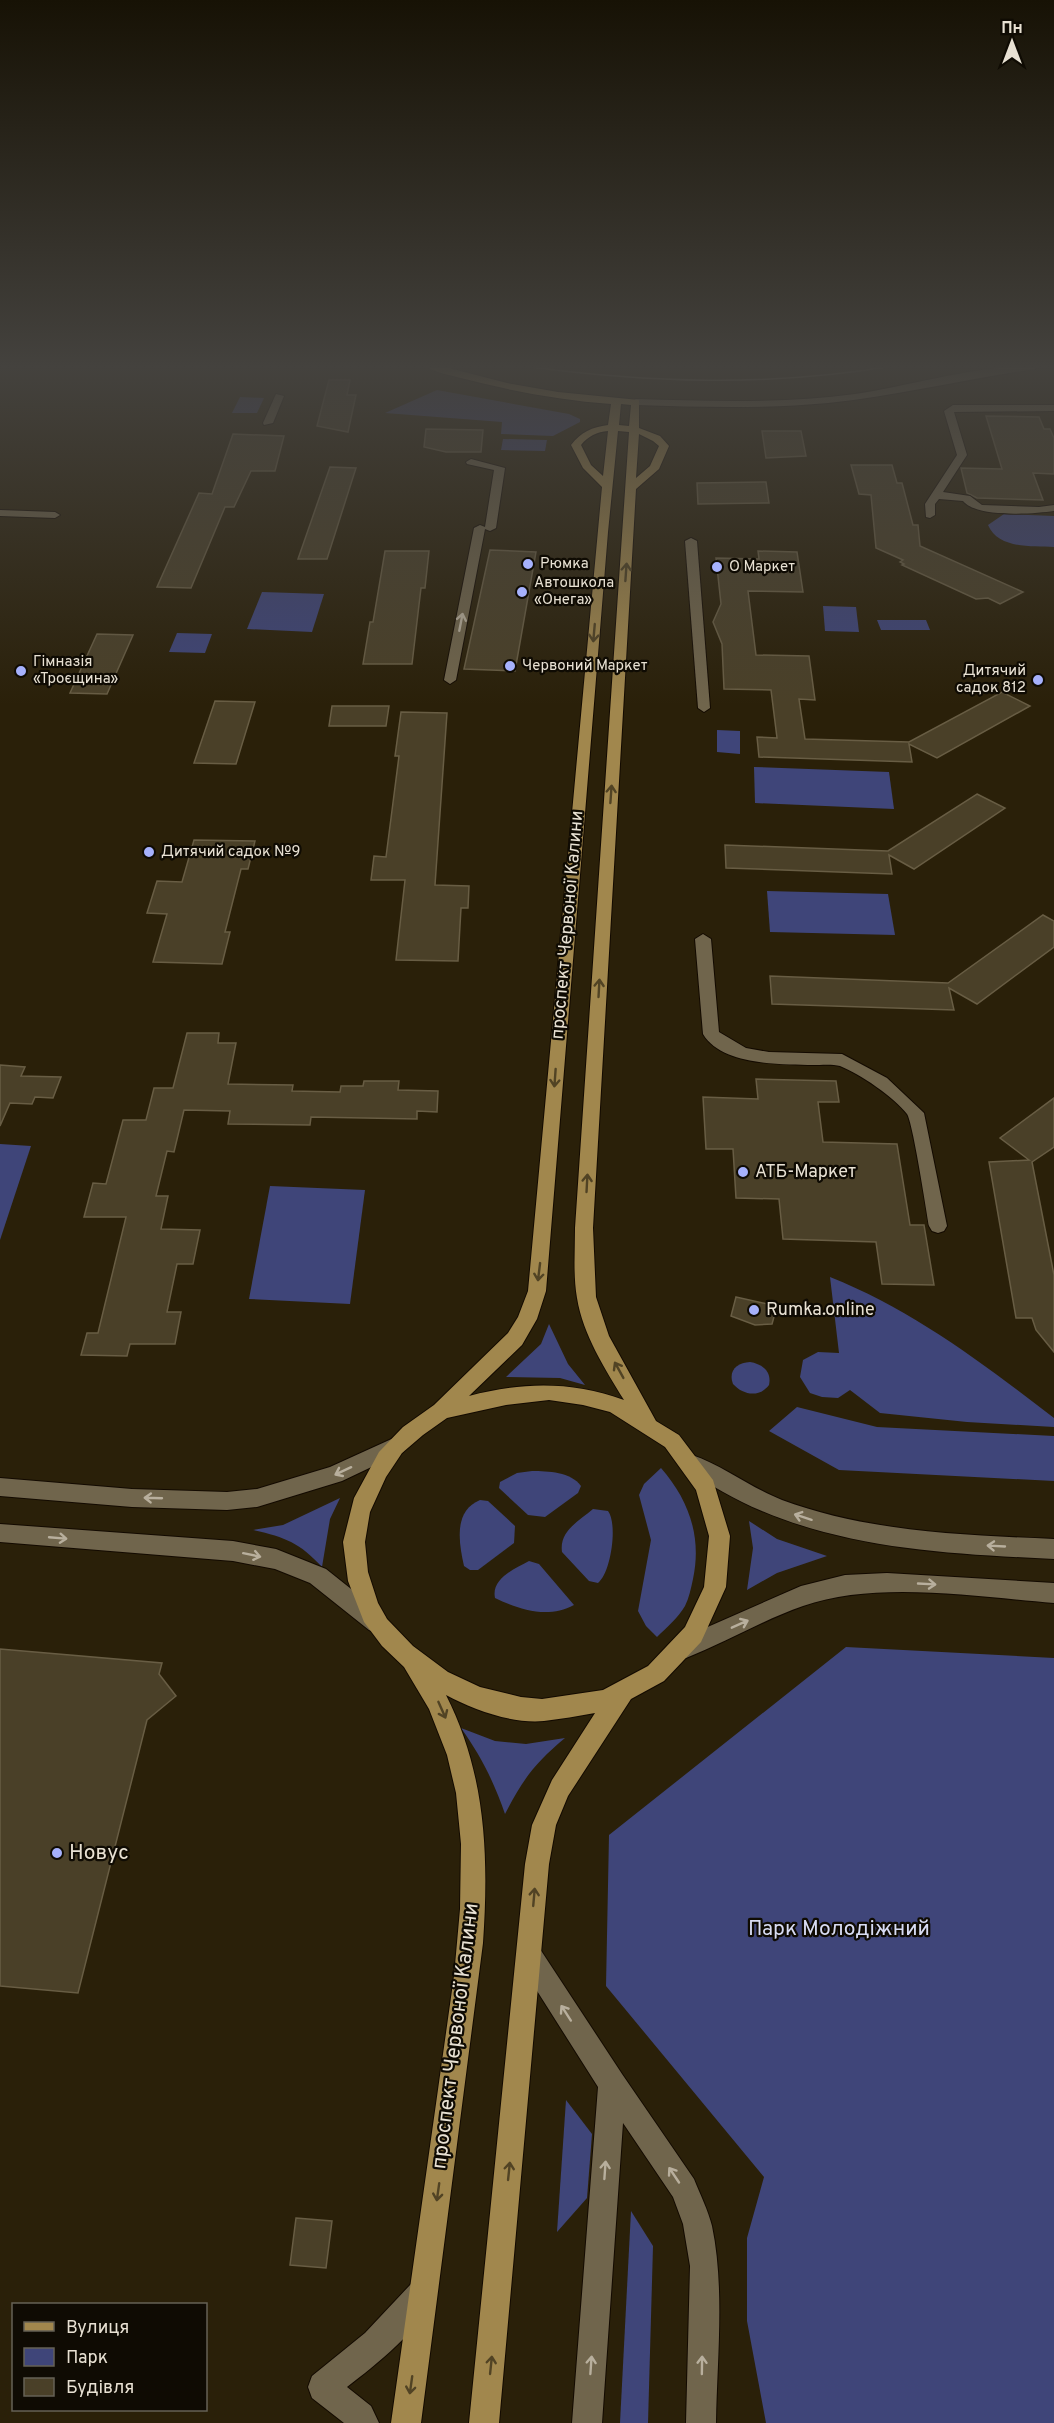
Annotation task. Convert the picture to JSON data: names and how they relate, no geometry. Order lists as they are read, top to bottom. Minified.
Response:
{"streets":{"main road":["проспект Червоної Калини"]},"parks":["Парк Молодіжний"],"places":["Рюмка","О Маркет","Автошкола «Онега»","Червоний Маркет","Гімназія «Троєщина»","Дитячий садок 812","Дитячий садок №9","АТБ-Маркет","Rumka.online","Новус"],"legend":["Вулиця","Парк","Будівля"],"north":"top"}
